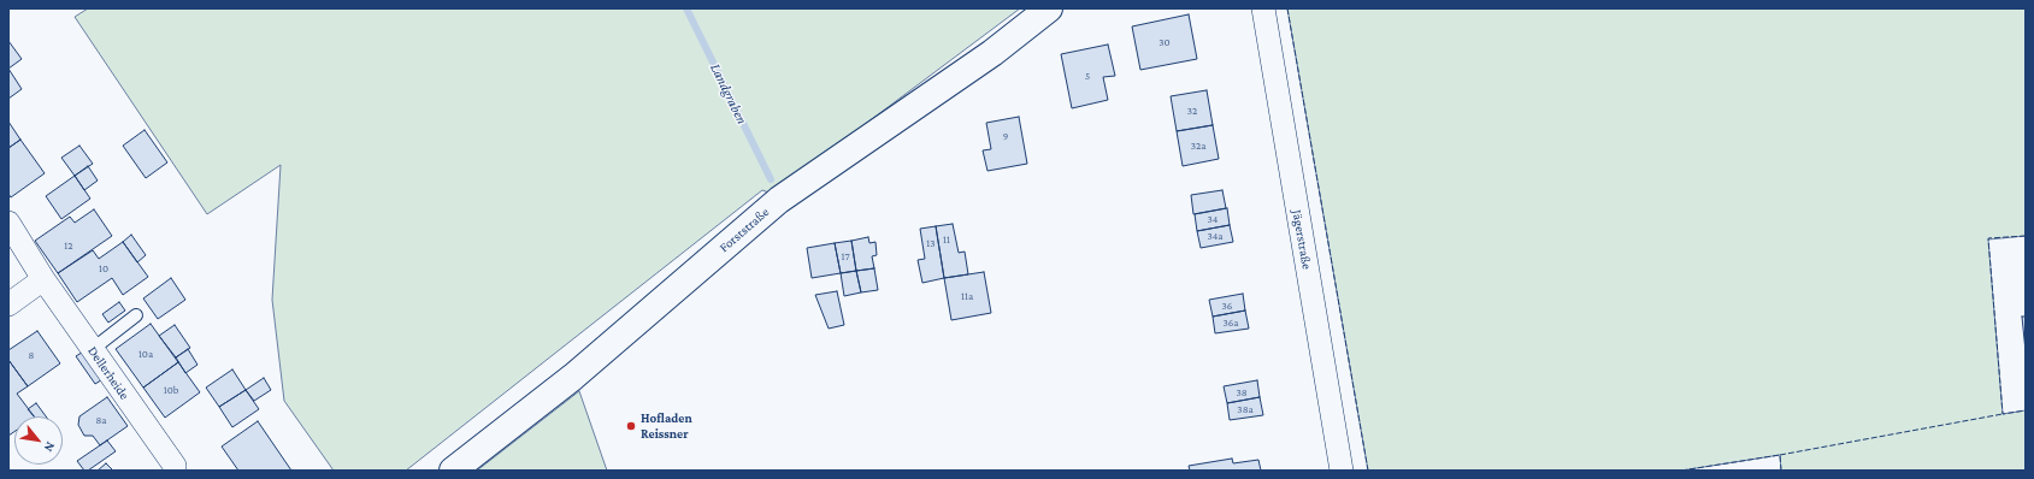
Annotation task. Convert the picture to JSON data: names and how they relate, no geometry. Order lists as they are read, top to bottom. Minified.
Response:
{"streets":{"street":["Forststraße","Jägerstraße","Dellerheide"]},"water":["Landgraben"],"places":["Hofladen Reissner"],"house_numbers":["30","5","32","9","32a","34","34a","11","13","12","17","10","11a","36","36a","10a","8","10b","38","38a","8a"],"north":"bottom right"}
